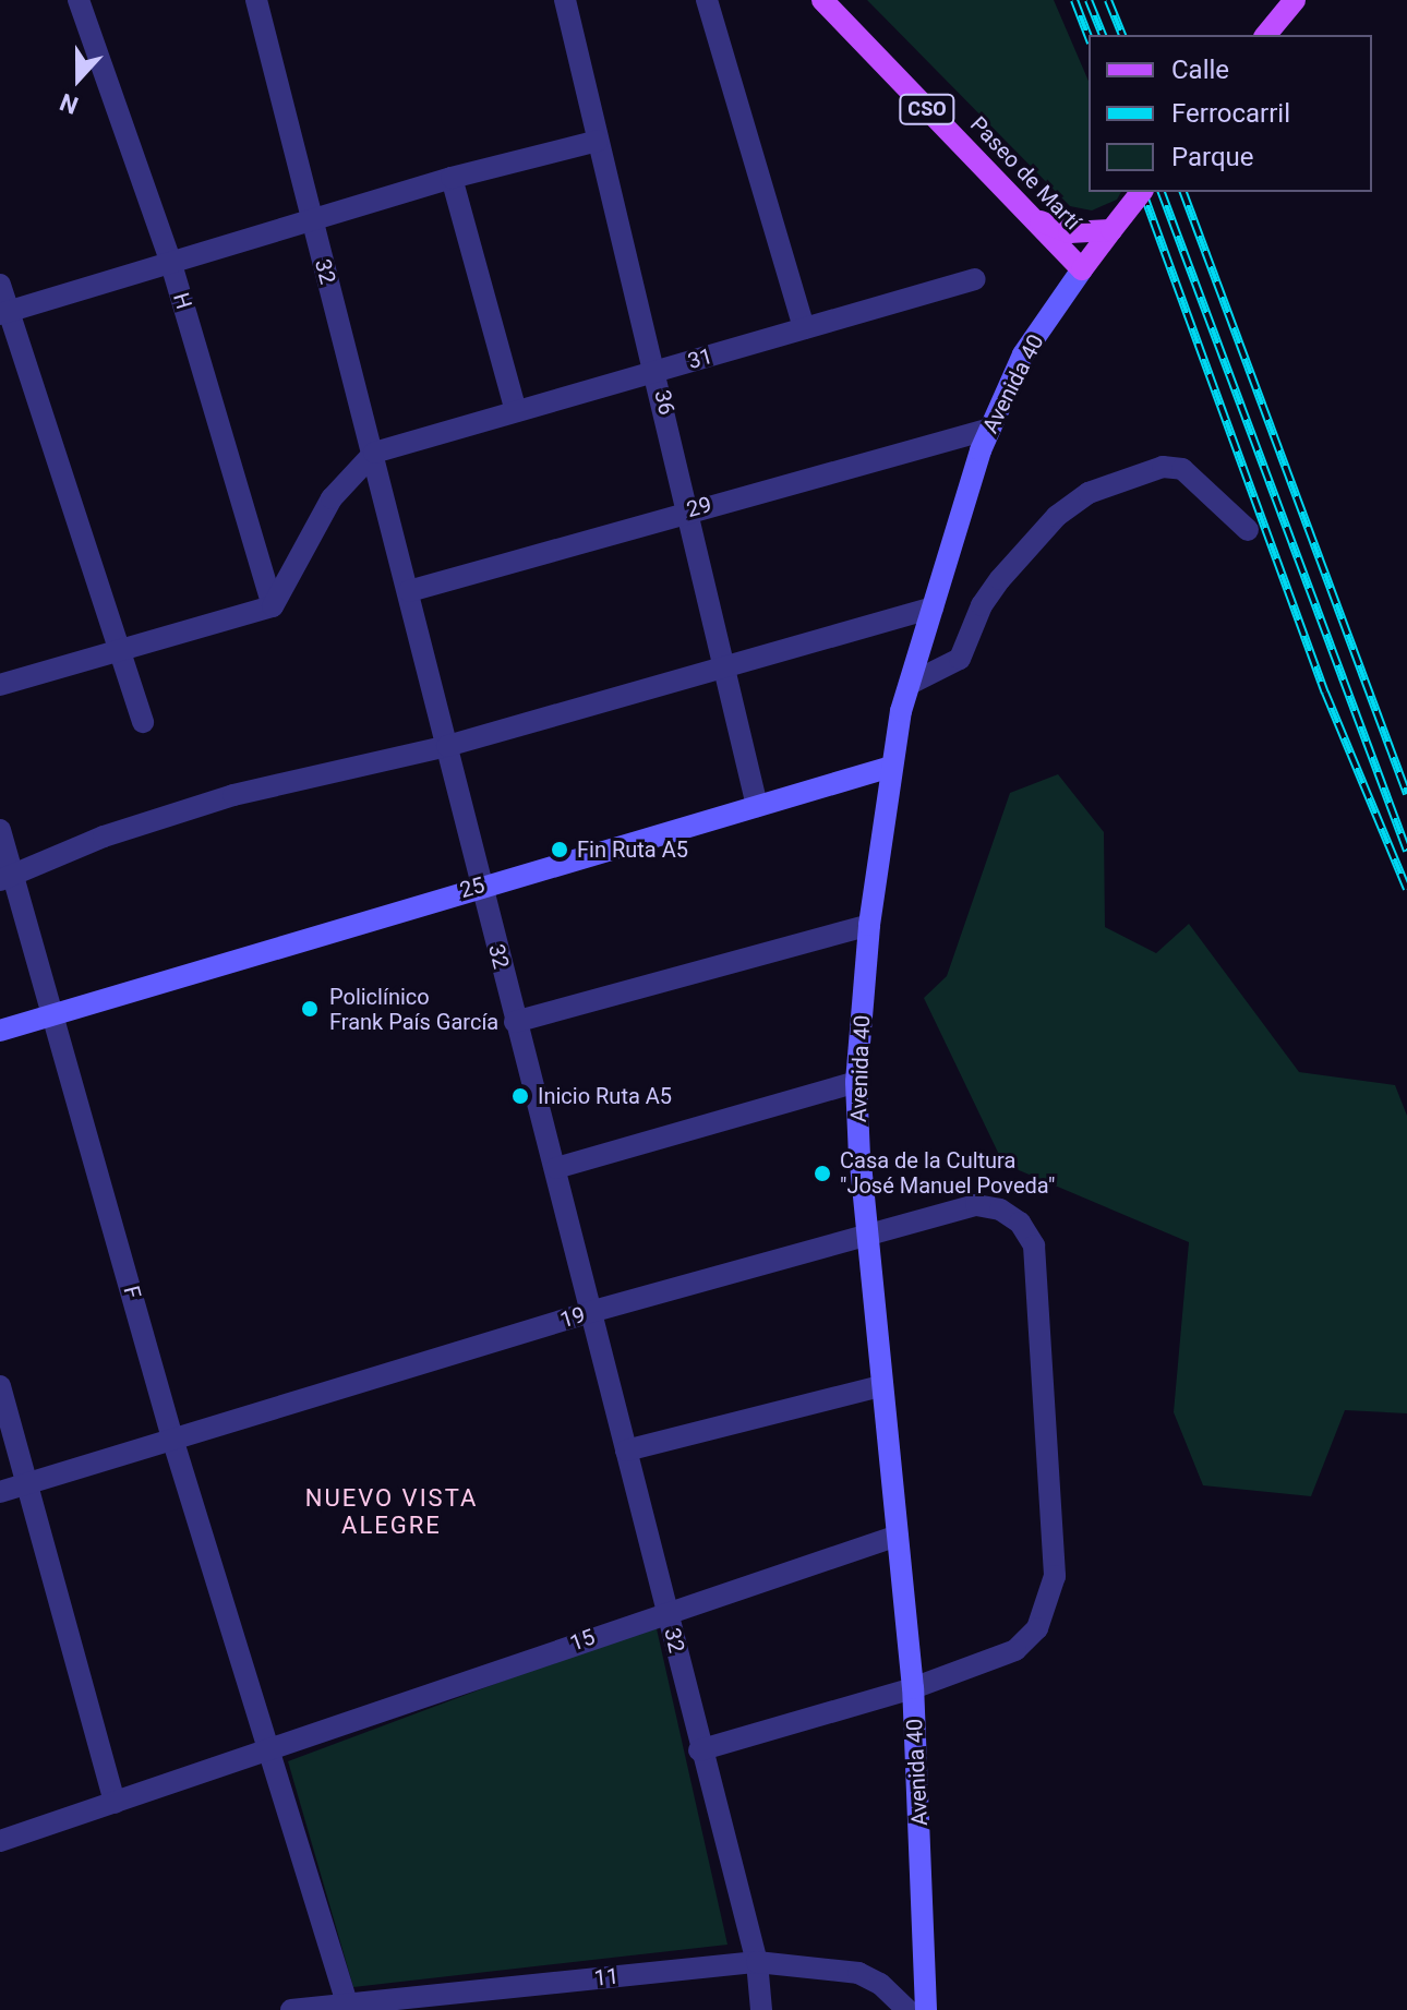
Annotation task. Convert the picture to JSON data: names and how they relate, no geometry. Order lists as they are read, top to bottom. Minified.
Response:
{"streets":{"main road":["CSO","Paseo de Martí","Avenida 40","25"],"street":["32","H","31","36","29","F","19","15","11"]},"crossings":[["CSO","Paseo de Martí"],["Paseo de Martí","Avenida 40"],["32","31"],["32","29"],["32","25"],["32","19"],["32","15"],["32","11"],["31","36"],["Avenida 40","29"],["Avenida 40","25"],["Avenida 40","19"],["Avenida 40","15"],["36","29"],["36","25"],["25","F"],["F","19"],["F","15"],["F","11"]],"districts":["NUEVO VISTA ALEGRE"],"places":["Fin Ruta A5","Policlínico Frank País García","Inicio Ruta A5","Casa de la Cultura \"José Manuel Poveda\""],"legend":["Calle","Ferrocarril","Parque"],"north":"bottom"}
